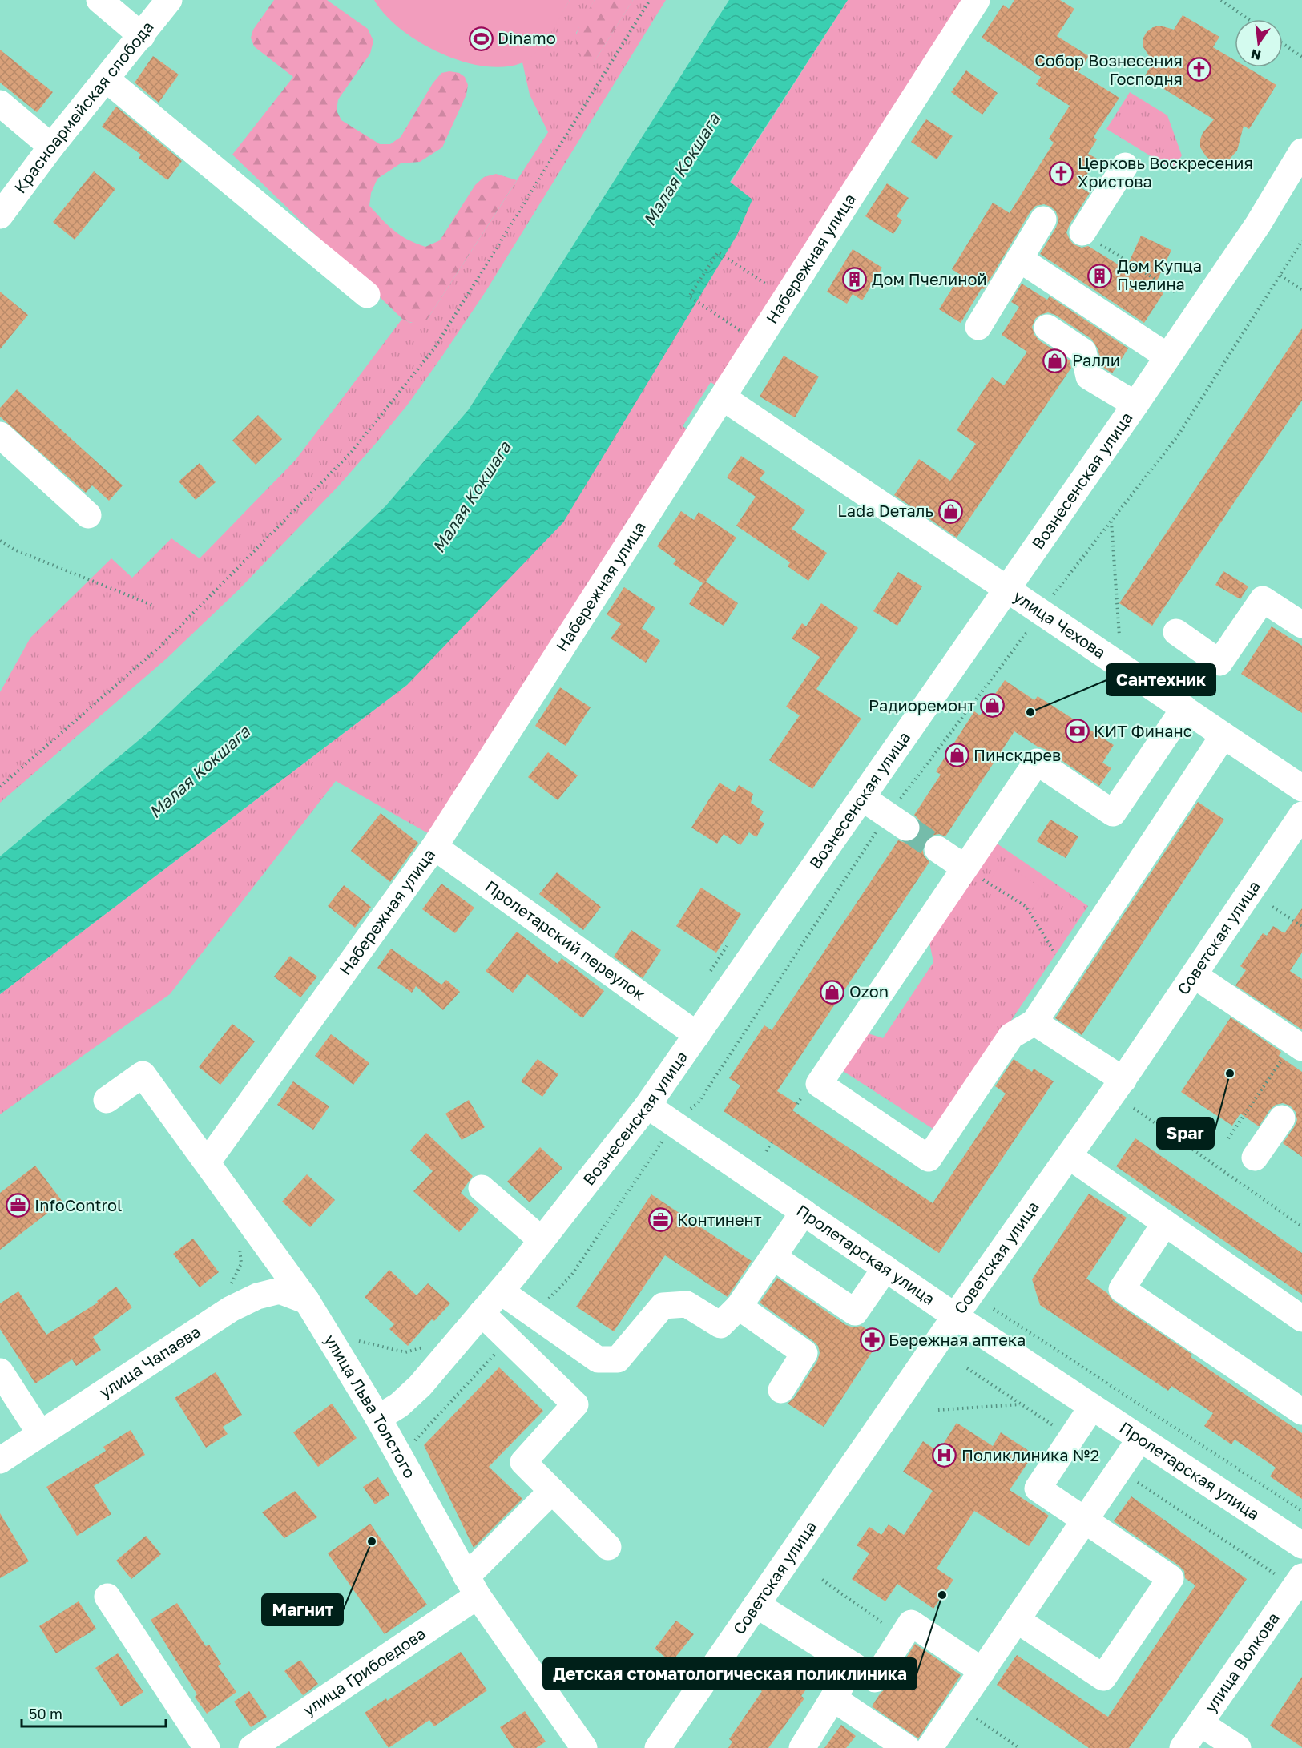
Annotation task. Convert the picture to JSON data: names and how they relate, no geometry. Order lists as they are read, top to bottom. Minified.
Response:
{"streets":{"street":["Красноармейская слобода","Набережная улица","Вознесенская улица","улица Чехова","Советская улица","Пролетарский переулок","Пролетарская улица","улица Чапаева","улица Льва Толстого","улица Волкова","улица Грибоедова"]},"crossings":[["Набережная улица","улица Чехова"],["Набережная улица","Пролетарский переулок"],["Набережная улица","улица Льва Толстого"],["Вознесенская улица","улица Чехова"],["Вознесенская улица","Пролетарский переулок"],["Вознесенская улица","Пролетарская улица"],["Вознесенская улица","улица Льва Толстого"],["Советская улица","Пролетарская улица"],["улица Чапаева","улица Льва Толстого"],["улица Льва Толстого","улица Грибоедова"]],"water":["Малая Кокшага"],"places":{"sports":["Dinamo"],"church":["Собор Вознесения Господня","Церковь Воскресения Христова"],"building":["Дом Купца Пчелина","Дом Пчелиной"],"shop":["Ралли","Lada Dеталь","Радиоремонт","Пинскдрев","Ozon"],"other":["Сантехник","Spar","Магнит","Детская стоматологическая поликлиника"],"bank":["КИТ Финанс"],"office":["InfoControl","Континент"],"pharmacy":["Бережная аптека"],"hospital":["Поликлиника №2"]},"scale_bar":"50 m","north":"bottom"}
